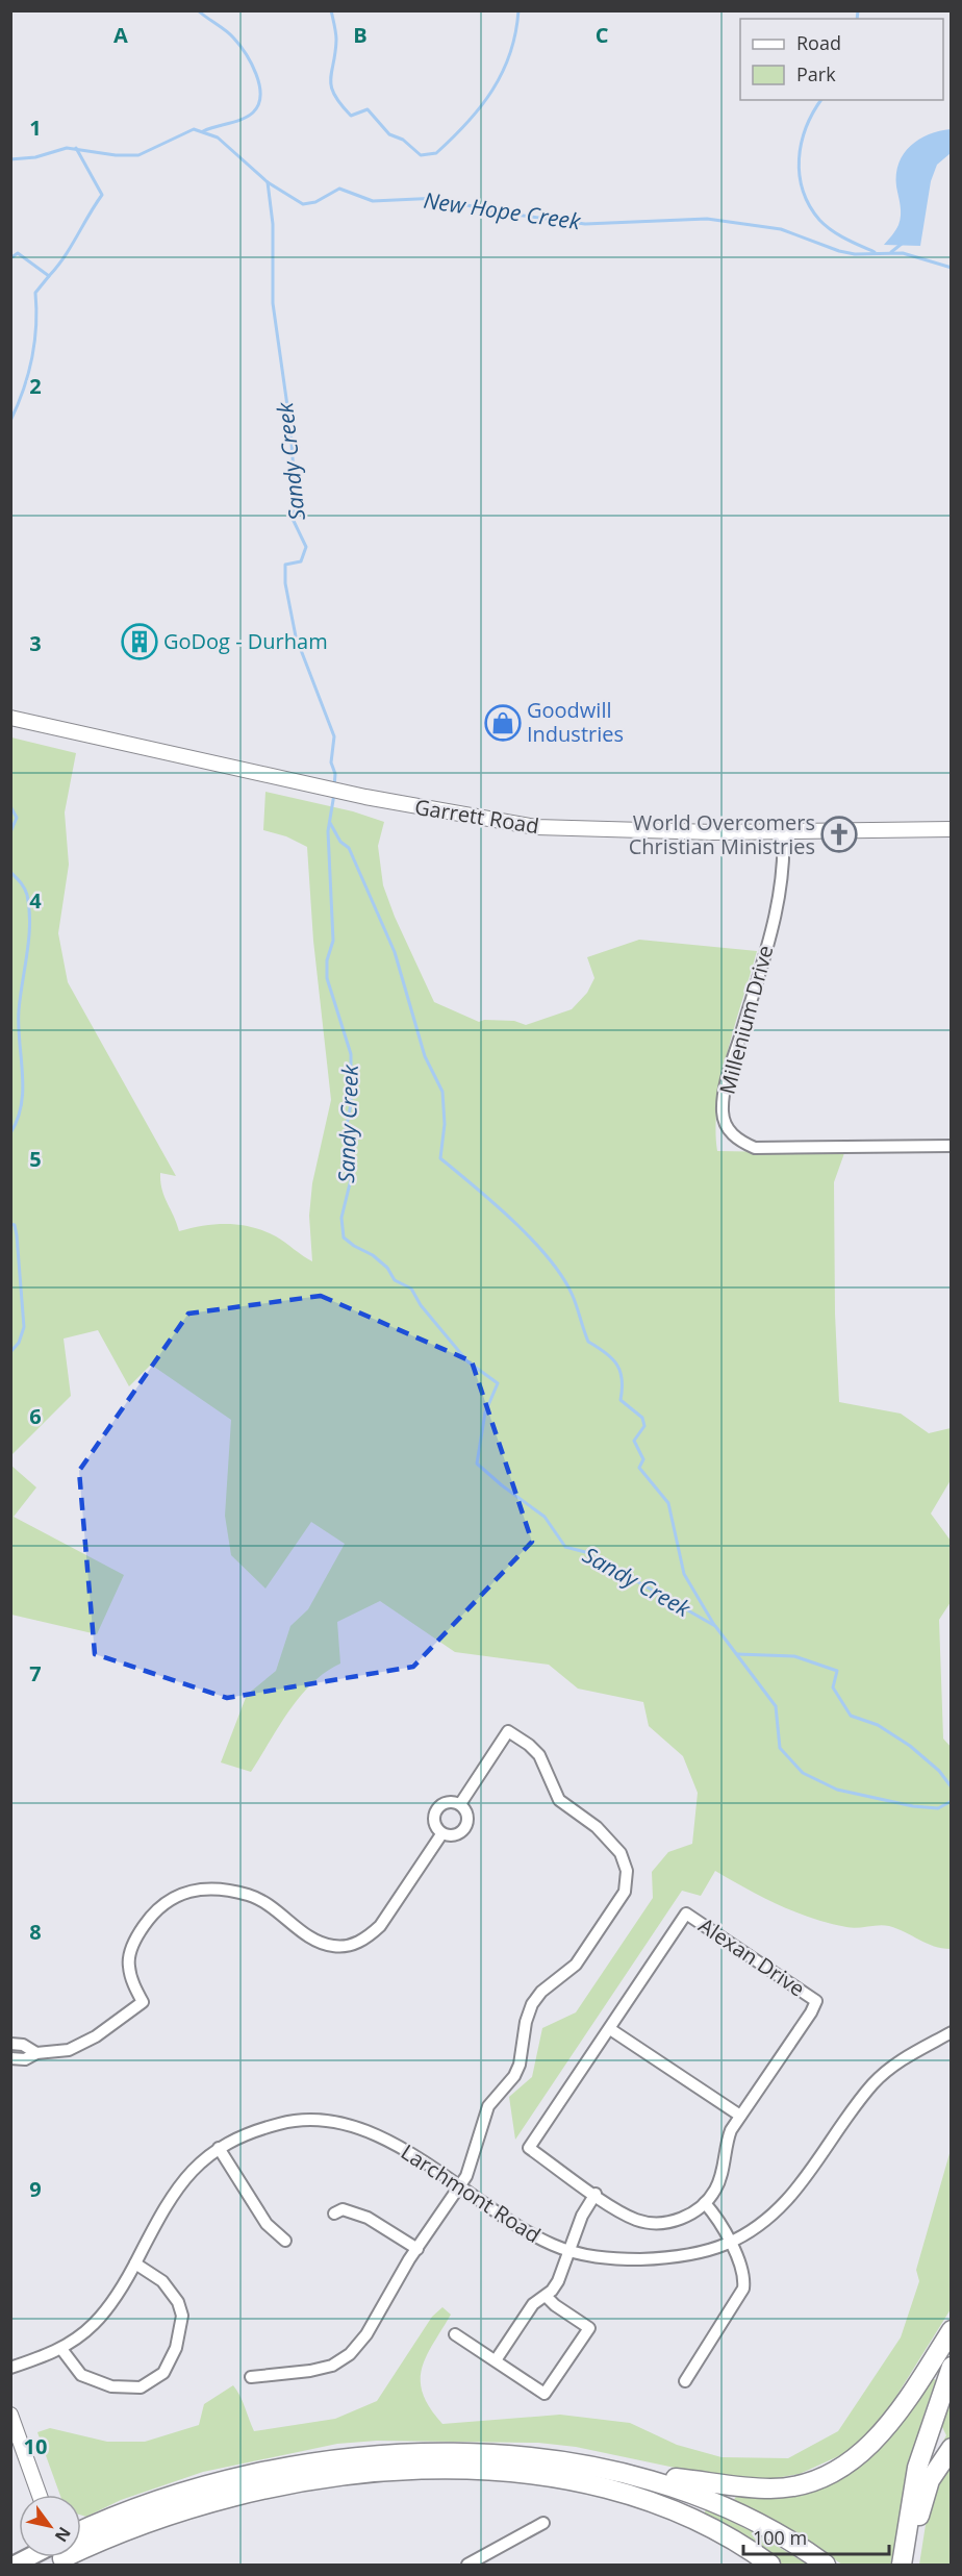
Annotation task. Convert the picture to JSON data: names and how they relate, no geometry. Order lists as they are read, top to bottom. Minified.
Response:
{"streets":{"street":["Garrett Road","Millenium Drive","Alexan Drive","Larchmont Road"]},"crossings":[["Garrett Road","Millenium Drive"]],"water":["New Hope Creek","Sandy Creek"],"places":{"building":["GoDog - Durham"],"shop":["Goodwill Industries"],"church":["World Overcomers Christian Ministries"]},"legend":["Road","Park"],"scale_bar":"100 m","north":"bottom right","grid":{"columns":["A","B","C"],"rows":["1","2","3","4","5","6","7","8","9","10"]}}
